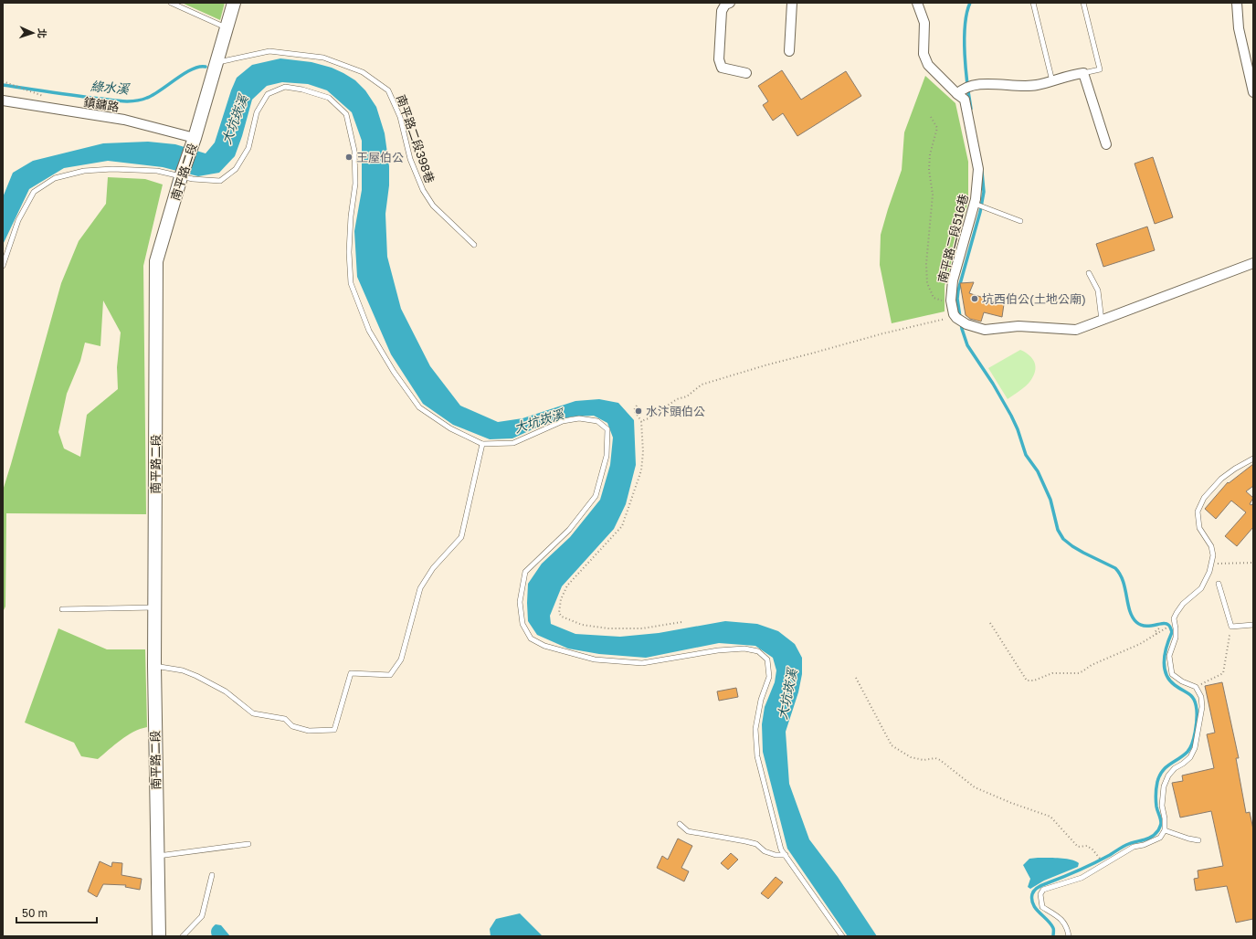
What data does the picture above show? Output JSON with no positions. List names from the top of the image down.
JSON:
{
  "streets": {
    "street": ["鎮鏞路", "南平路二段", "南平路二段516巷"],
    "lane": ["南平路二段398巷"]
  },
  "crossings": [
    ["鎮鏞路", "南平路二段"],
    ["南平路二段398巷", "南平路二段"]
  ],
  "water": ["綠水溪", "大坑崁溪"],
  "places": ["王屋伯公", "坑西伯公(土地公廟)", "水汴頭伯公"],
  "scale_bar": "50 m",
  "north": "right"
}
